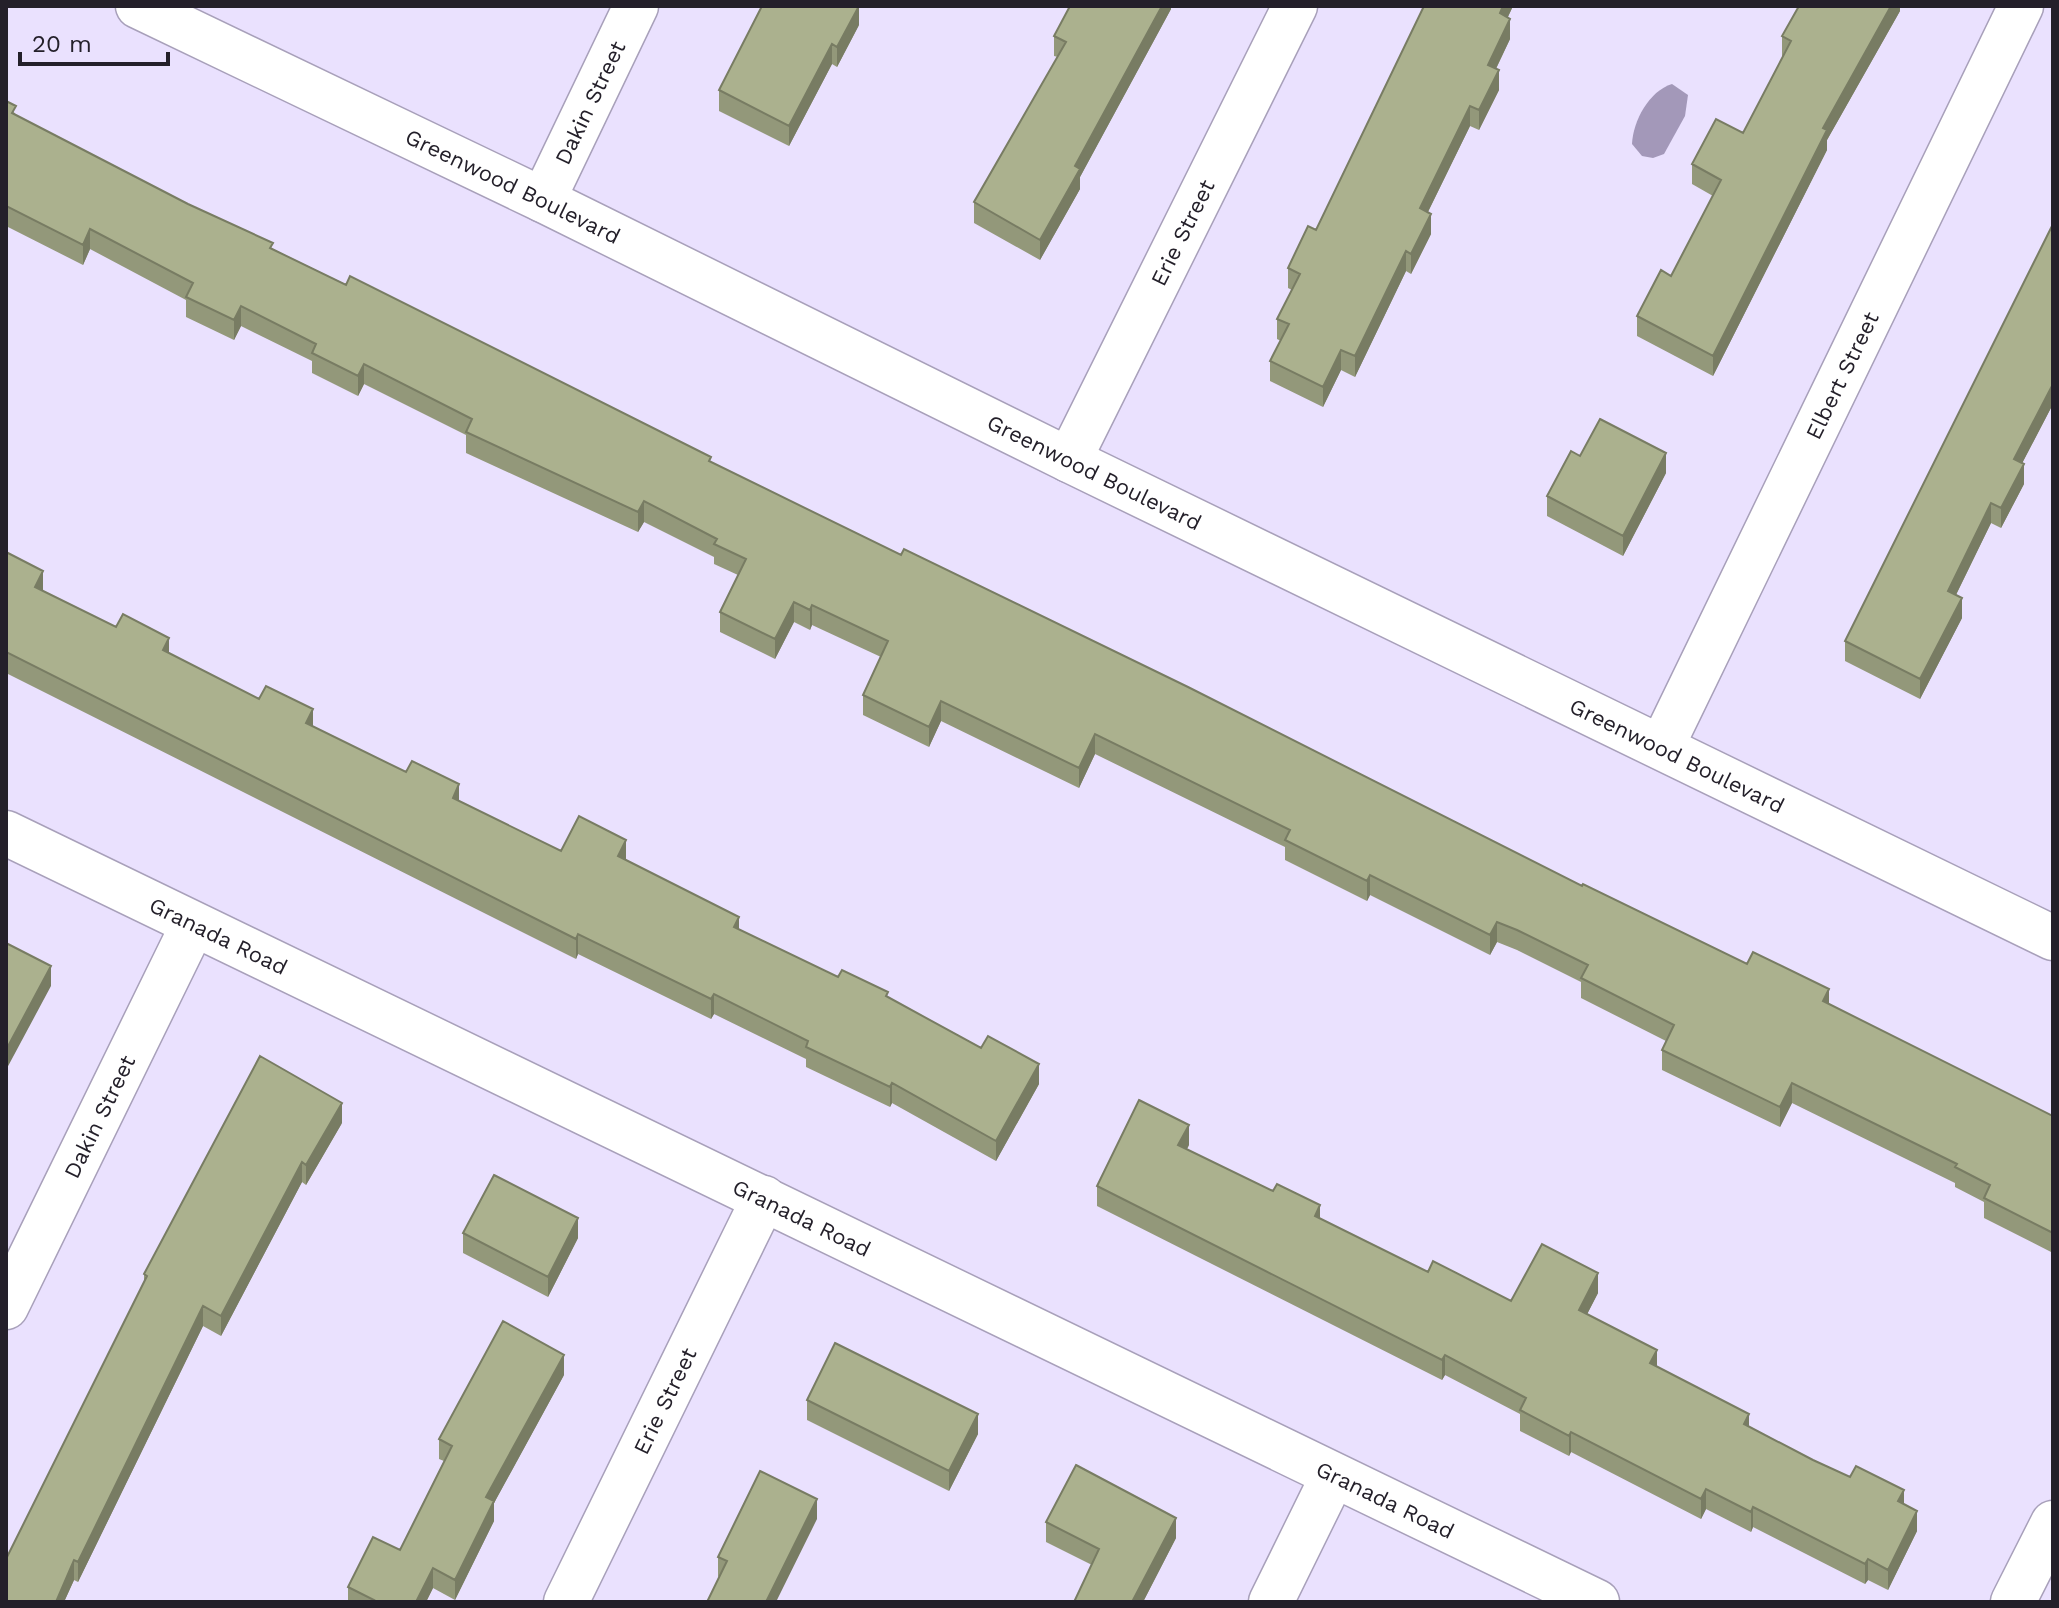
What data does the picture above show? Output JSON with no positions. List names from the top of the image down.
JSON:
{
  "streets": {
    "street": [
      "Dakin Street",
      "Greenwood Boulevard",
      "Erie Street",
      "Elbert Street",
      "Granada Road"
    ]
  },
  "crossings": [
    ["Dakin Street", "Greenwood Boulevard"],
    ["Dakin Street", "Granada Road"],
    ["Greenwood Boulevard", "Erie Street"],
    ["Greenwood Boulevard", "Elbert Street"],
    ["Erie Street", "Granada Road"]
  ],
  "scale_bar": "20 m"
}
